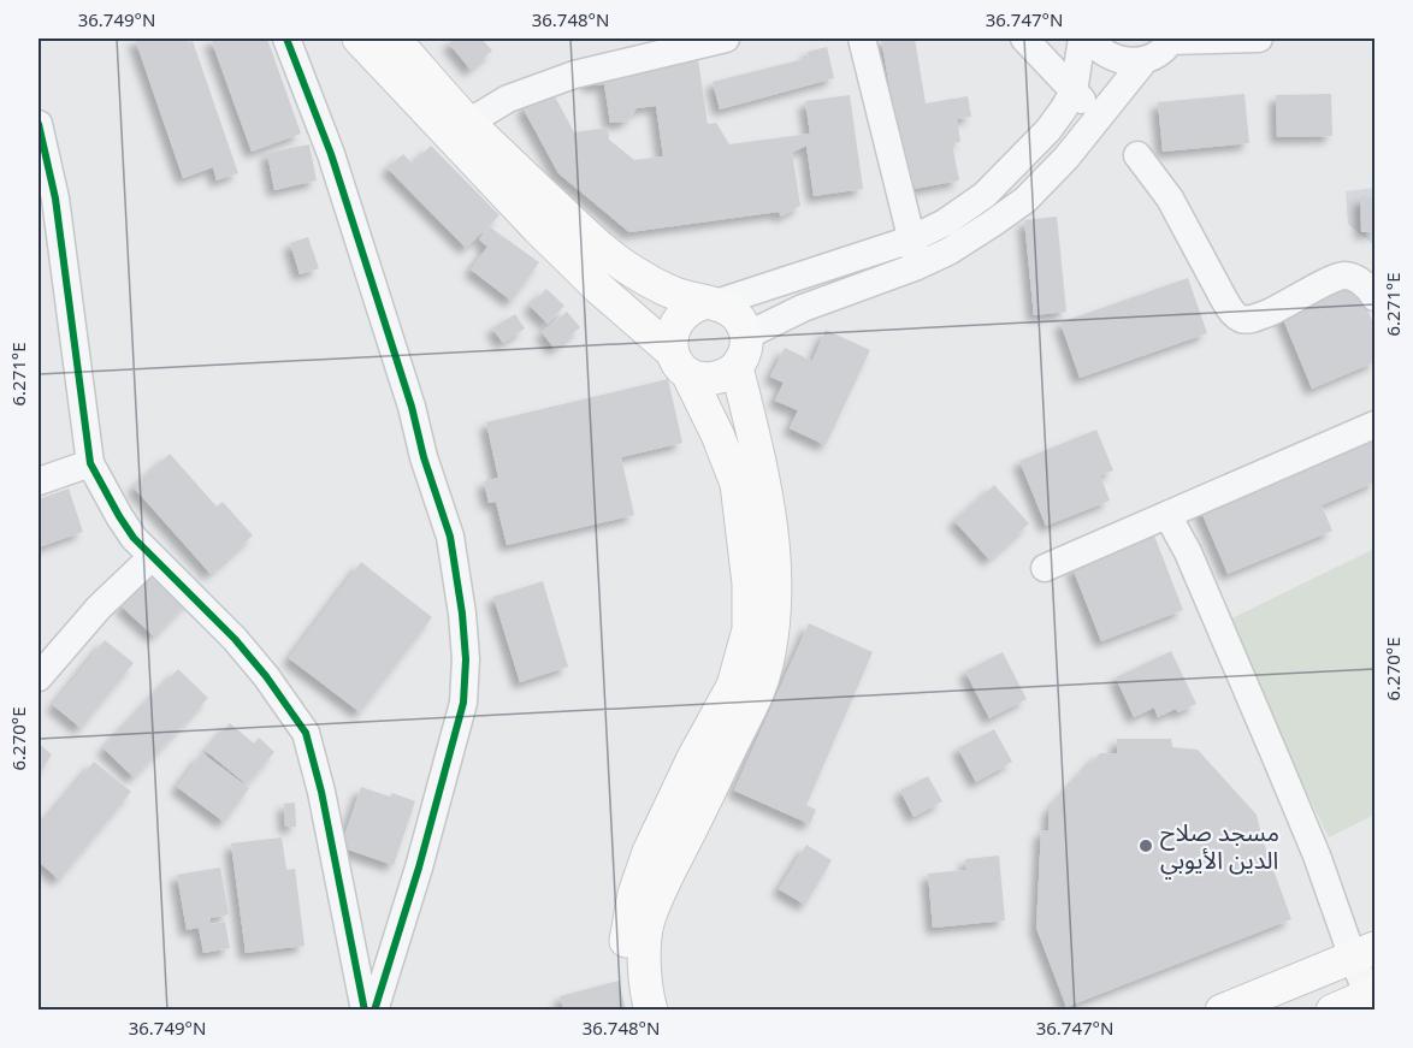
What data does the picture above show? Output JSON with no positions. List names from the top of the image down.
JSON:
{
  "places": ["مسجد صلاح الدين الأيوبي"],
  "coordinates": [
    "36.749°N",
    "36.748°N",
    "36.747°N",
    "6.271°E",
    "6.270°E"
  ]
}
